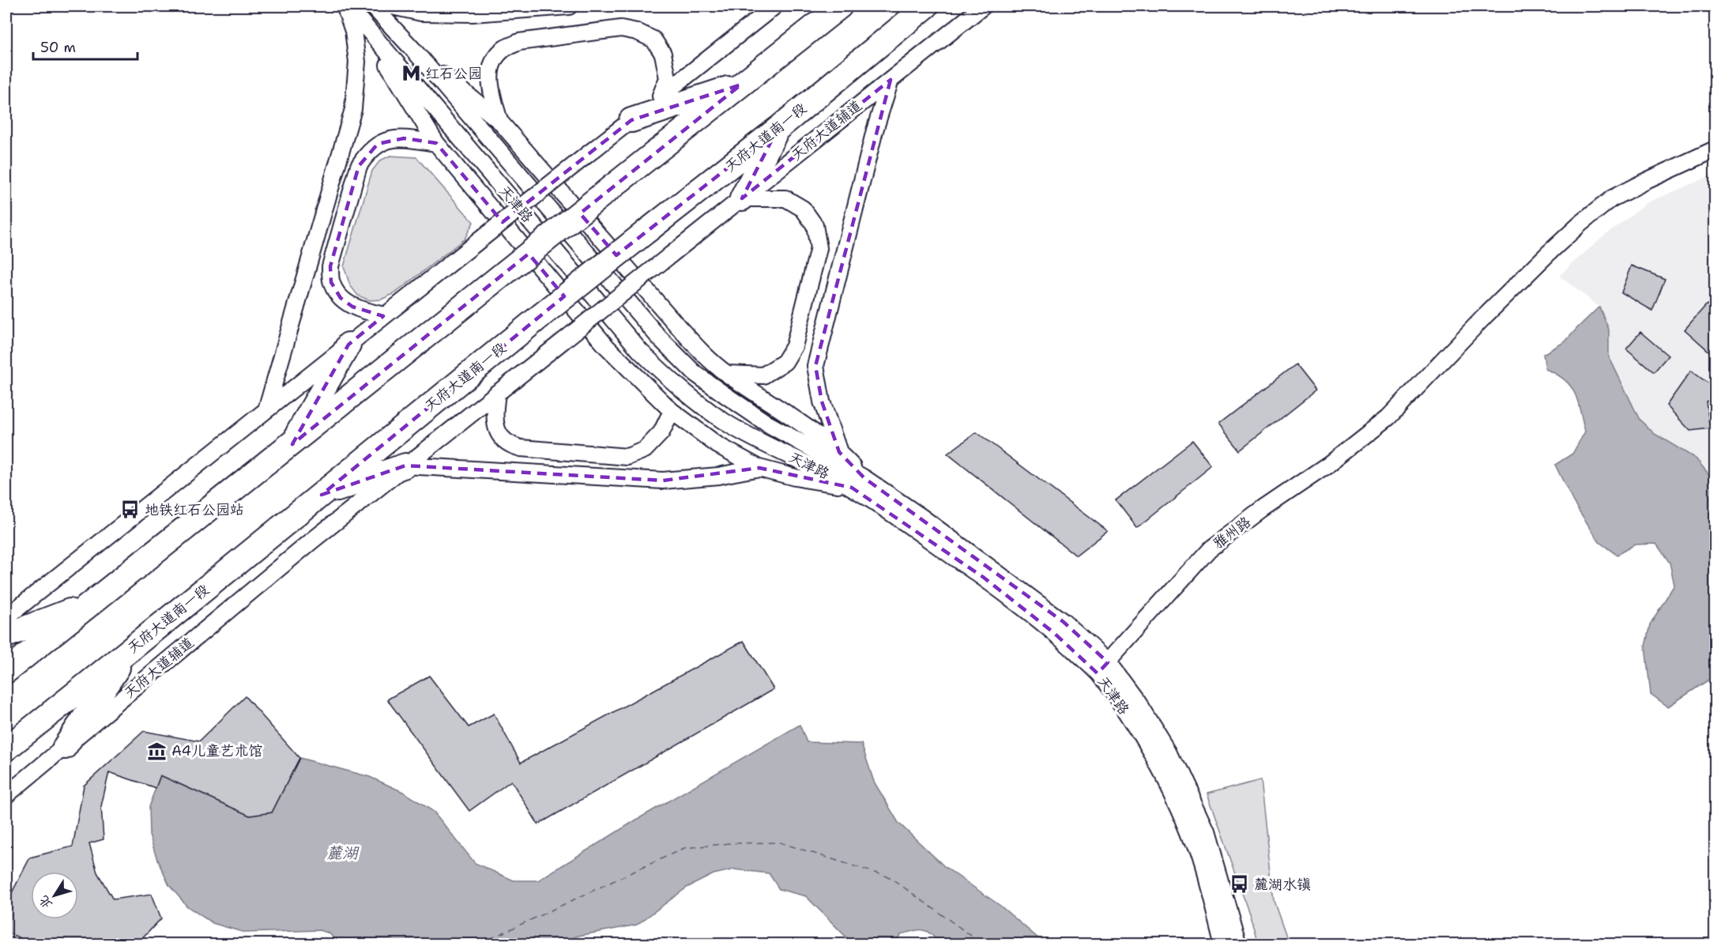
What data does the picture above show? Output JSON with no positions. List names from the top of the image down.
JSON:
{
  "streets": {
    "highway": ["天府大道南一段"],
    "street": ["天府大道辅道", "天津路", "雅州路"]
  },
  "crossings": [
    ["天津路", "雅州路"]
  ],
  "water": ["麓湖"],
  "places": {
    "metro station": ["红石公园"],
    "bus stop": ["地铁红石公园站", "麓湖水镇"],
    "museum": ["A4儿童艺术馆"]
  },
  "scale_bar": "50 m",
  "north": "bottom left"
}
